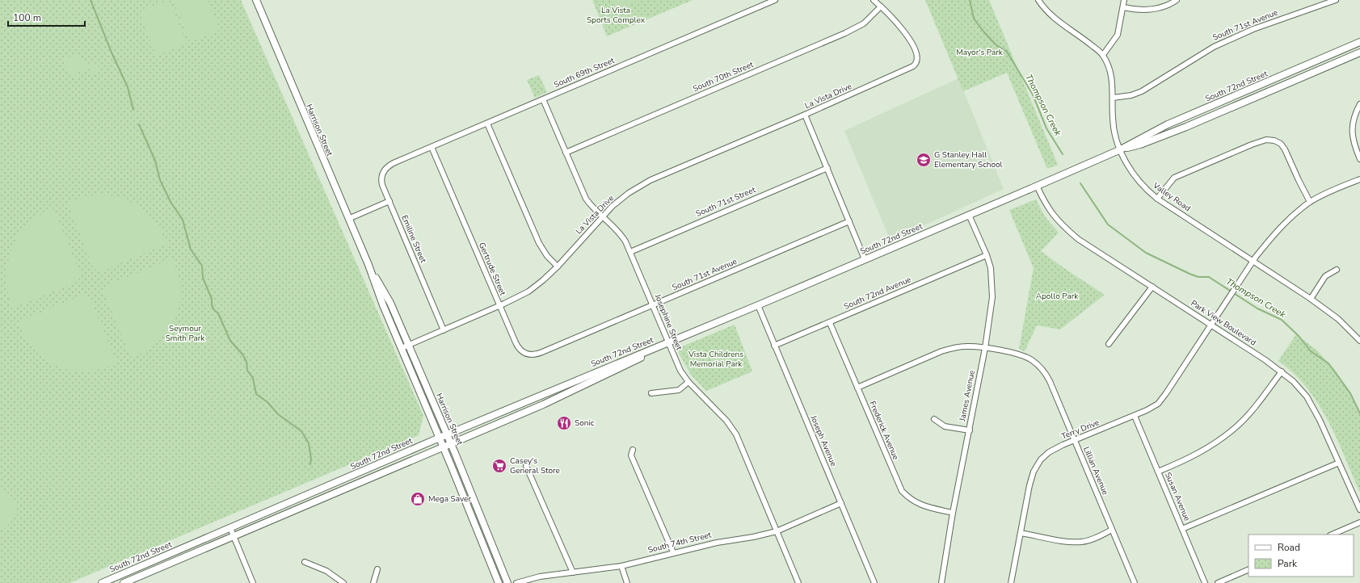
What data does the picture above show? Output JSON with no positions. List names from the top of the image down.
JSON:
{
  "streets": {
    "main road": ["South 72nd Street", "Harrison Street"],
    "street": [
      "South 71st Avenue",
      "South 69th Street",
      "South 70th Street",
      "La Vista Drive",
      "Valley Road",
      "South 71st Street",
      "Emiline Street",
      "Gertrude Street",
      "South 72nd Avenue",
      "Josephine Street",
      "Park View Boulevard",
      "James Avenue",
      "Terry Drive",
      "Frederick Avenue",
      "Joseph Avenue",
      "Lillian Avenue",
      "Susan Avenue",
      "South 74th Street"
    ]
  },
  "crossings": [
    ["South 71st Avenue", "Valley Road"],
    ["South 71st Avenue", "Gertrude Street"],
    ["South 71st Avenue", "Josephine Street"],
    ["South 69th Street", "Emiline Street"],
    ["South 69th Street", "Gertrude Street"],
    ["South 69th Street", "Josephine Street"],
    ["South 70th Street", "La Vista Drive"],
    ["South 70th Street", "Josephine Street"],
    ["South 72nd Street", "Harrison Street"],
    ["South 72nd Street", "Valley Road"],
    ["South 72nd Street", "Josephine Street"],
    ["South 72nd Street", "Park View Boulevard"],
    ["South 72nd Street", "James Avenue"],
    ["South 72nd Street", "Joseph Avenue"],
    ["La Vista Drive", "Harrison Street"],
    ["La Vista Drive", "Emiline Street"],
    ["La Vista Drive", "Gertrude Street"],
    ["La Vista Drive", "Josephine Street"],
    ["Valley Road", "Terry Drive"],
    ["South 71st Street", "Josephine Street"],
    ["South 72nd Avenue", "James Avenue"],
    ["South 72nd Avenue", "Frederick Avenue"],
    ["South 72nd Avenue", "Joseph Avenue"],
    ["Josephine Street", "South 74th Street"],
    ["Park View Boulevard", "Terry Drive"],
    ["James Avenue", "Frederick Avenue"],
    ["James Avenue", "Lillian Avenue"],
    ["Terry Drive", "Lillian Avenue"],
    ["Terry Drive", "Susan Avenue"],
    ["Frederick Avenue", "Lillian Avenue"],
    ["Joseph Avenue", "South 74th Street"]
  ],
  "water": ["Thompson Creek"],
  "parks": [
    "La Vista Sports Complex",
    "Mayor's Park",
    "Apollo Park",
    "Seymour Smith Park",
    "Vista Childrens Memorial Park"
  ],
  "places": {
    "school or university": ["G Stanley Hall Elementary School"],
    "restaurant": ["Sonic"],
    "supermarket": ["Casey's General Store"],
    "shop": ["Mega Saver"]
  },
  "legend": ["Road", "Park"],
  "scale_bar": "100 m"
}
